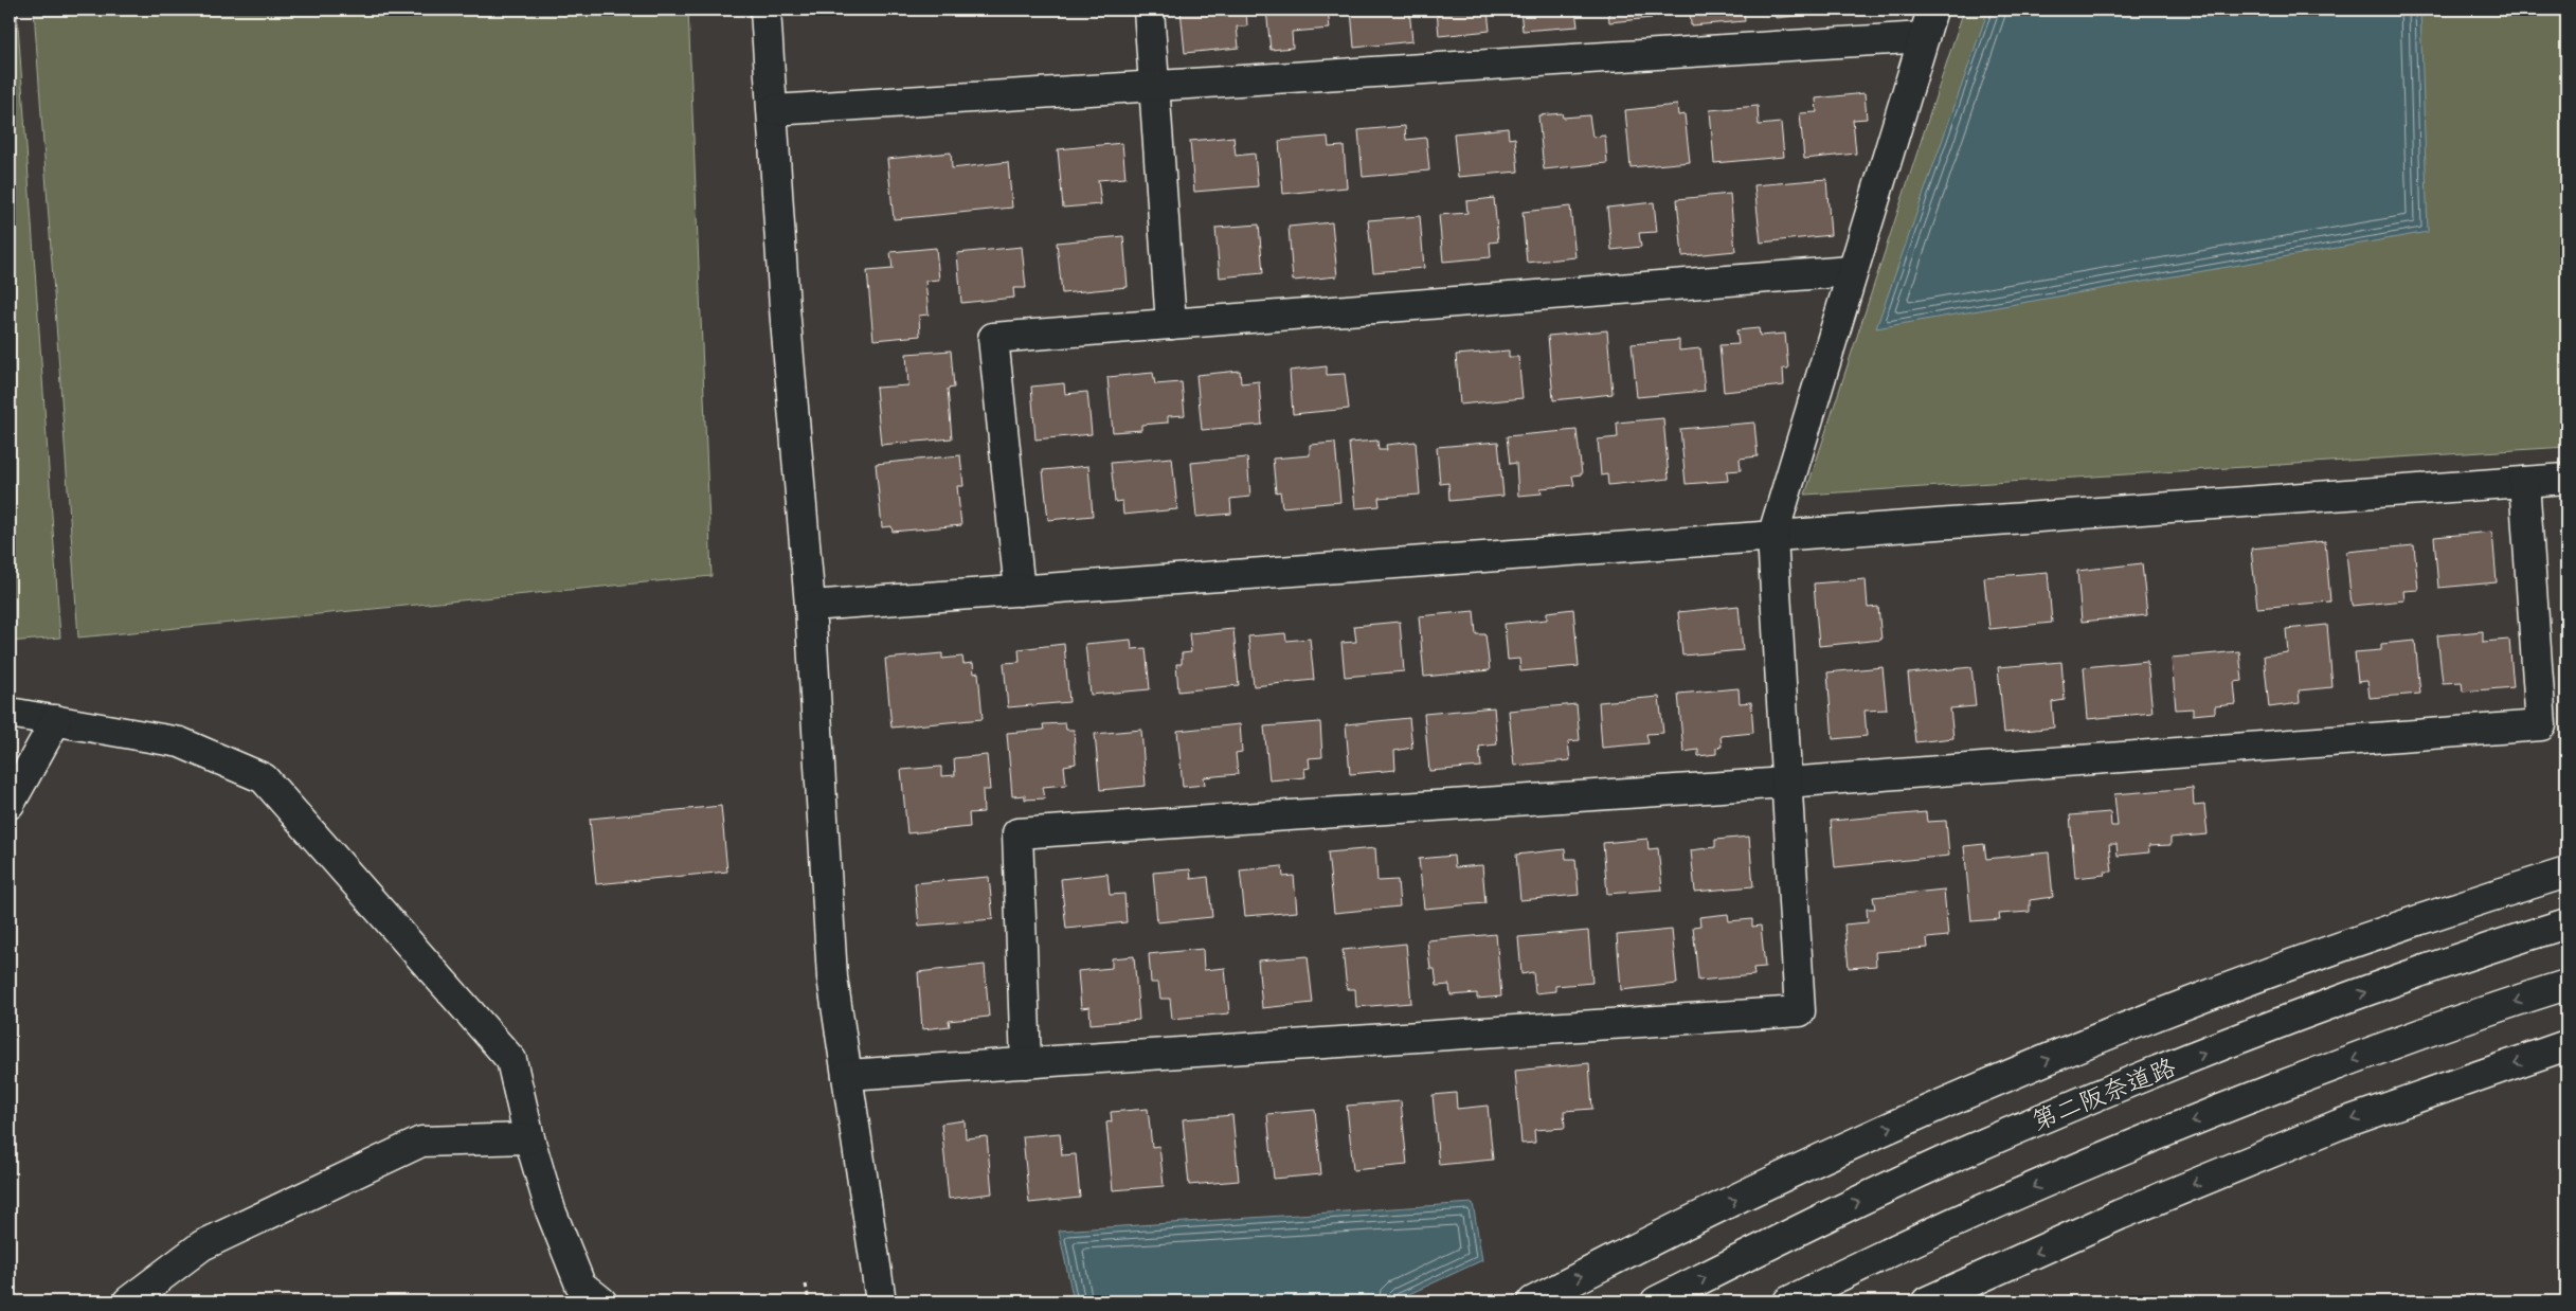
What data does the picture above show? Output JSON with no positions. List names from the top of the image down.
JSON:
{
  "streets": {
    "main road": ["第二阪奈道路"]
  }
}
